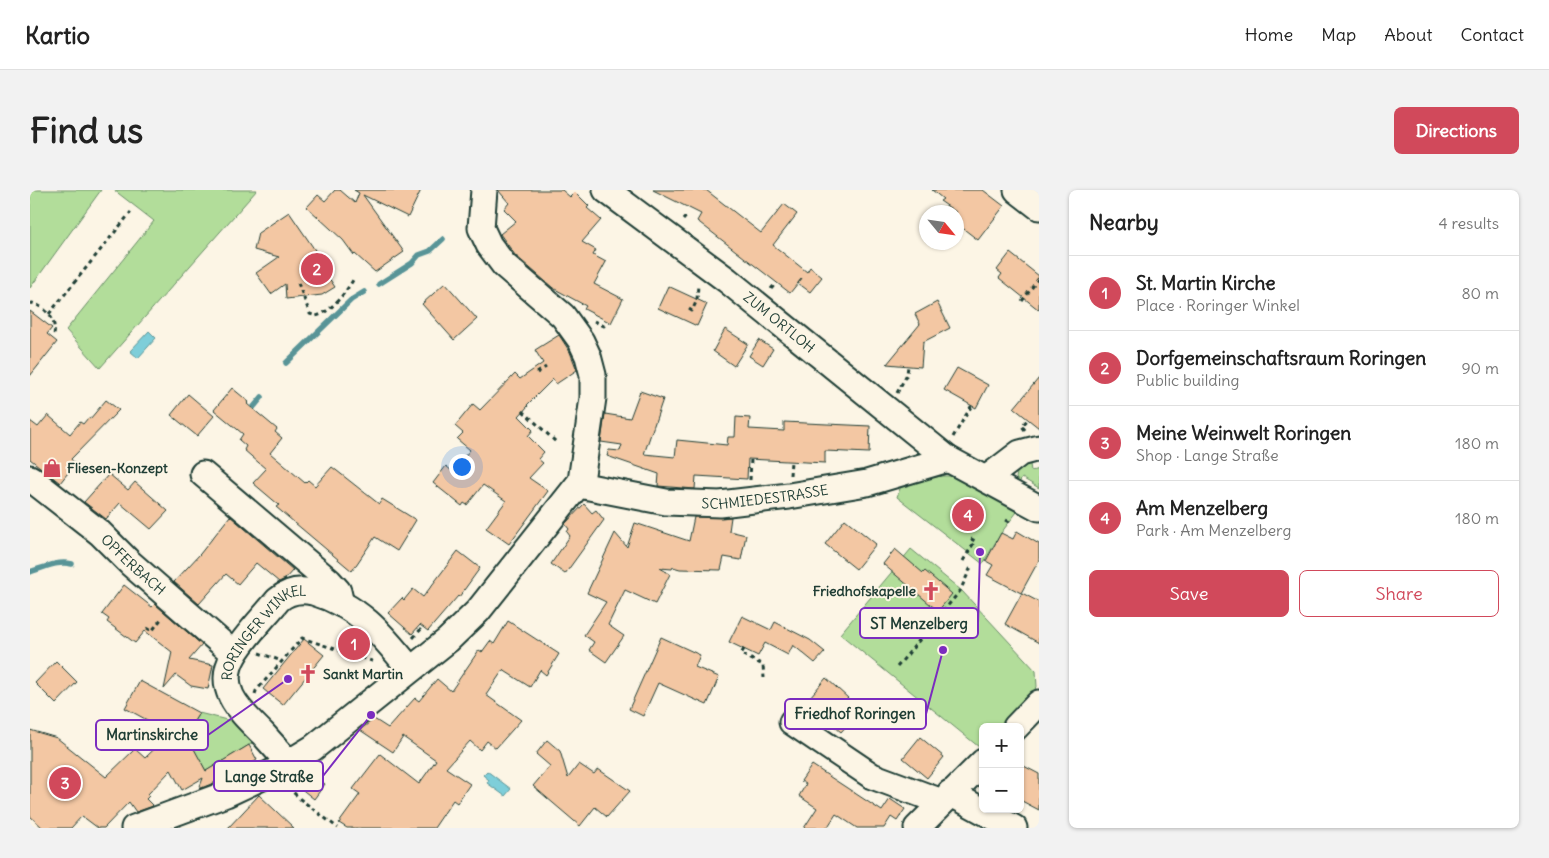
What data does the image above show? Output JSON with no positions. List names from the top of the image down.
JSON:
{
  "streets": {
    "street": [
      "ZUM ORTLOH",
      "SCHMIEDESTRASSE",
      "OPFERBACH",
      "RORINGER WINKEL"
    ]
  },
  "crossings": [
    ["ZUM ORTLOH", "SCHMIEDESTRASSE"],
    ["OPFERBACH", "RORINGER WINKEL"]
  ],
  "places": {
    "shop": ["Fliesen-Konzept"],
    "other": [
      "ST Menzelberg",
      "Friedhof Roringen",
      "Martinskirche",
      "Lange Straße"
    ],
    "church": ["Friedhofskapelle", "Sankt Martin"]
  },
  "north": "bottom right",
  "page": {
    "header": "Kartio",
    "nav": [
      "Home",
      "Map",
      "About",
      "Contact"
    ],
    "buttons": [
      "Directions",
      ["Save", "Share"]
    ],
    "title": "Find us",
    "heading": ["Nearby", "4 results"],
    "pins": [
      "2",
      "4",
      "1",
      "3"
    ],
    "list": [
      {
        "mark": "1",
        "name": "St. Martin Kirche",
        "note": "Place · Roringer Winkel",
        "value": "80 m"
      },
      {
        "mark": "2",
        "name": "Dorfgemeinschaftsraum Roringen",
        "note": "Public building",
        "value": "90 m"
      },
      {
        "mark": "3",
        "name": "Meine Weinwelt Roringen",
        "note": "Shop · Lange Straße",
        "value": "180 m"
      },
      {
        "mark": "4",
        "name": "Am Menzelberg",
        "note": "Park · Am Menzelberg",
        "value": "180 m"
      }
    ],
    "map_buttons": ["+", "−"]
  }
}
